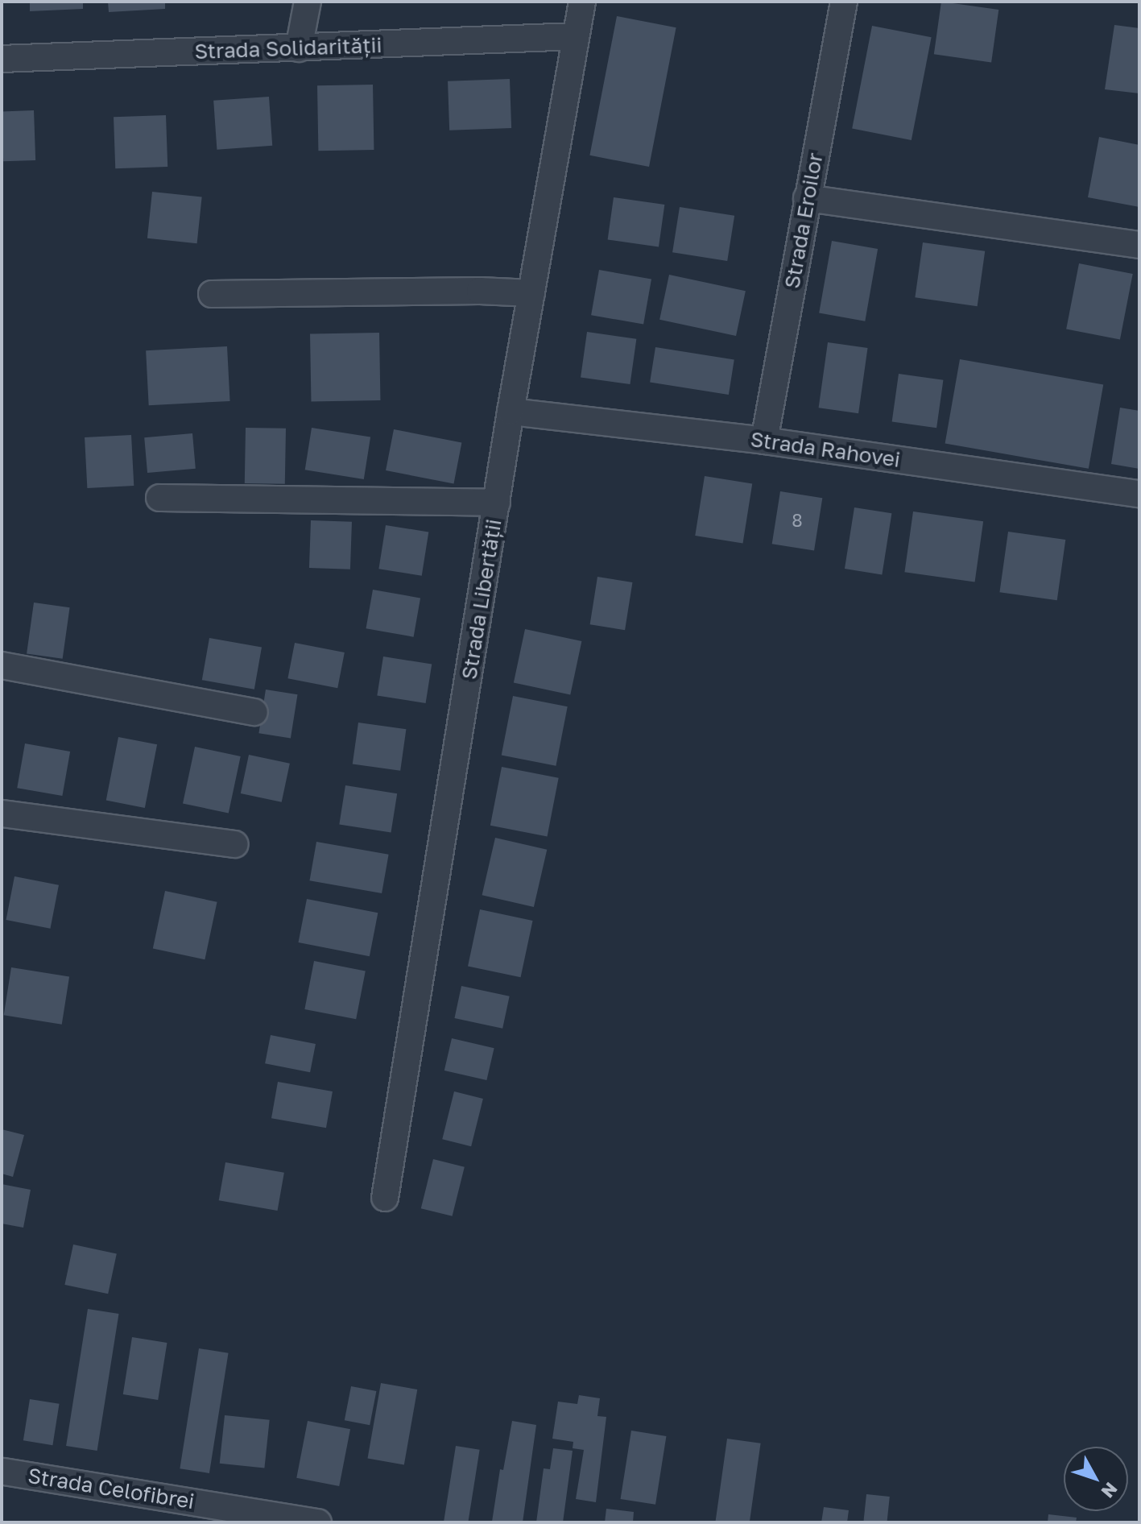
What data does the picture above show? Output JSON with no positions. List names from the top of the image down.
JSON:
{
  "streets": {
    "street": [
      "Strada Solidarității",
      "Strada Eroilor",
      "Strada Rahovei",
      "Strada Libertății",
      "Strada Celofibrei"
    ]
  },
  "crossings": [
    ["Strada Solidarității", "Strada Libertății"],
    ["Strada Eroilor", "Strada Rahovei"],
    ["Strada Rahovei", "Strada Libertății"]
  ],
  "house_numbers": ["8"],
  "north": "bottom right"
}
